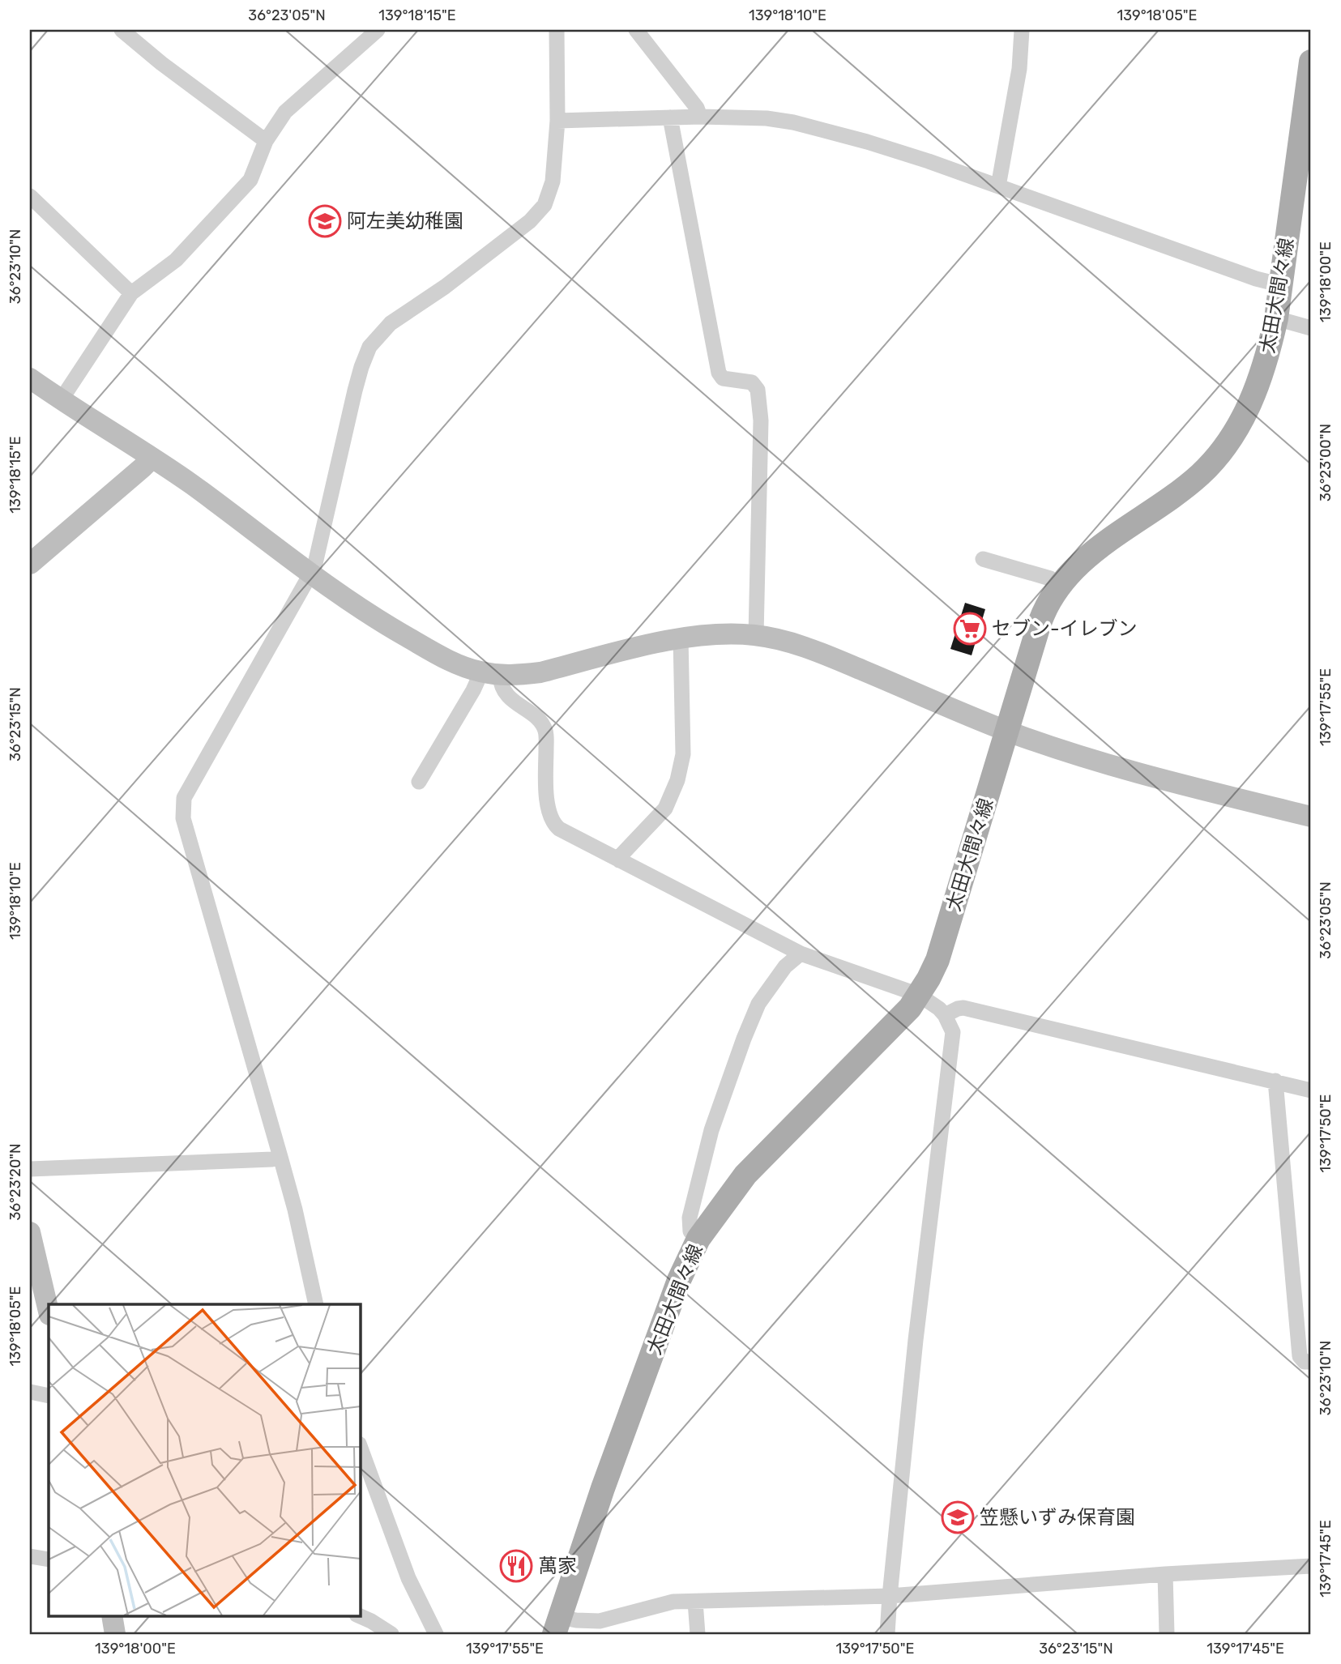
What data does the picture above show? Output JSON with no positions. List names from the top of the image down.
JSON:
{
  "streets": {
    "main road": ["太田大間々線"]
  },
  "places": {
    "school or university": ["阿左美幼稚園", "笠懸いずみ保育園"],
    "supermarket": ["セブン-イレブン"],
    "restaurant": ["萬家"]
  },
  "coordinates": [
    "36°23'05\"N",
    "139°18'15\"E",
    "139°18'10\"E",
    "139°18'05\"E",
    "36°23'10\"N",
    "139°18'00\"E",
    "36°23'00\"N",
    "139°17'55\"E",
    "36°23'15\"N",
    "139°17'50\"E",
    "36°23'20\"N",
    "139°17'45\"E"
  ]
}
